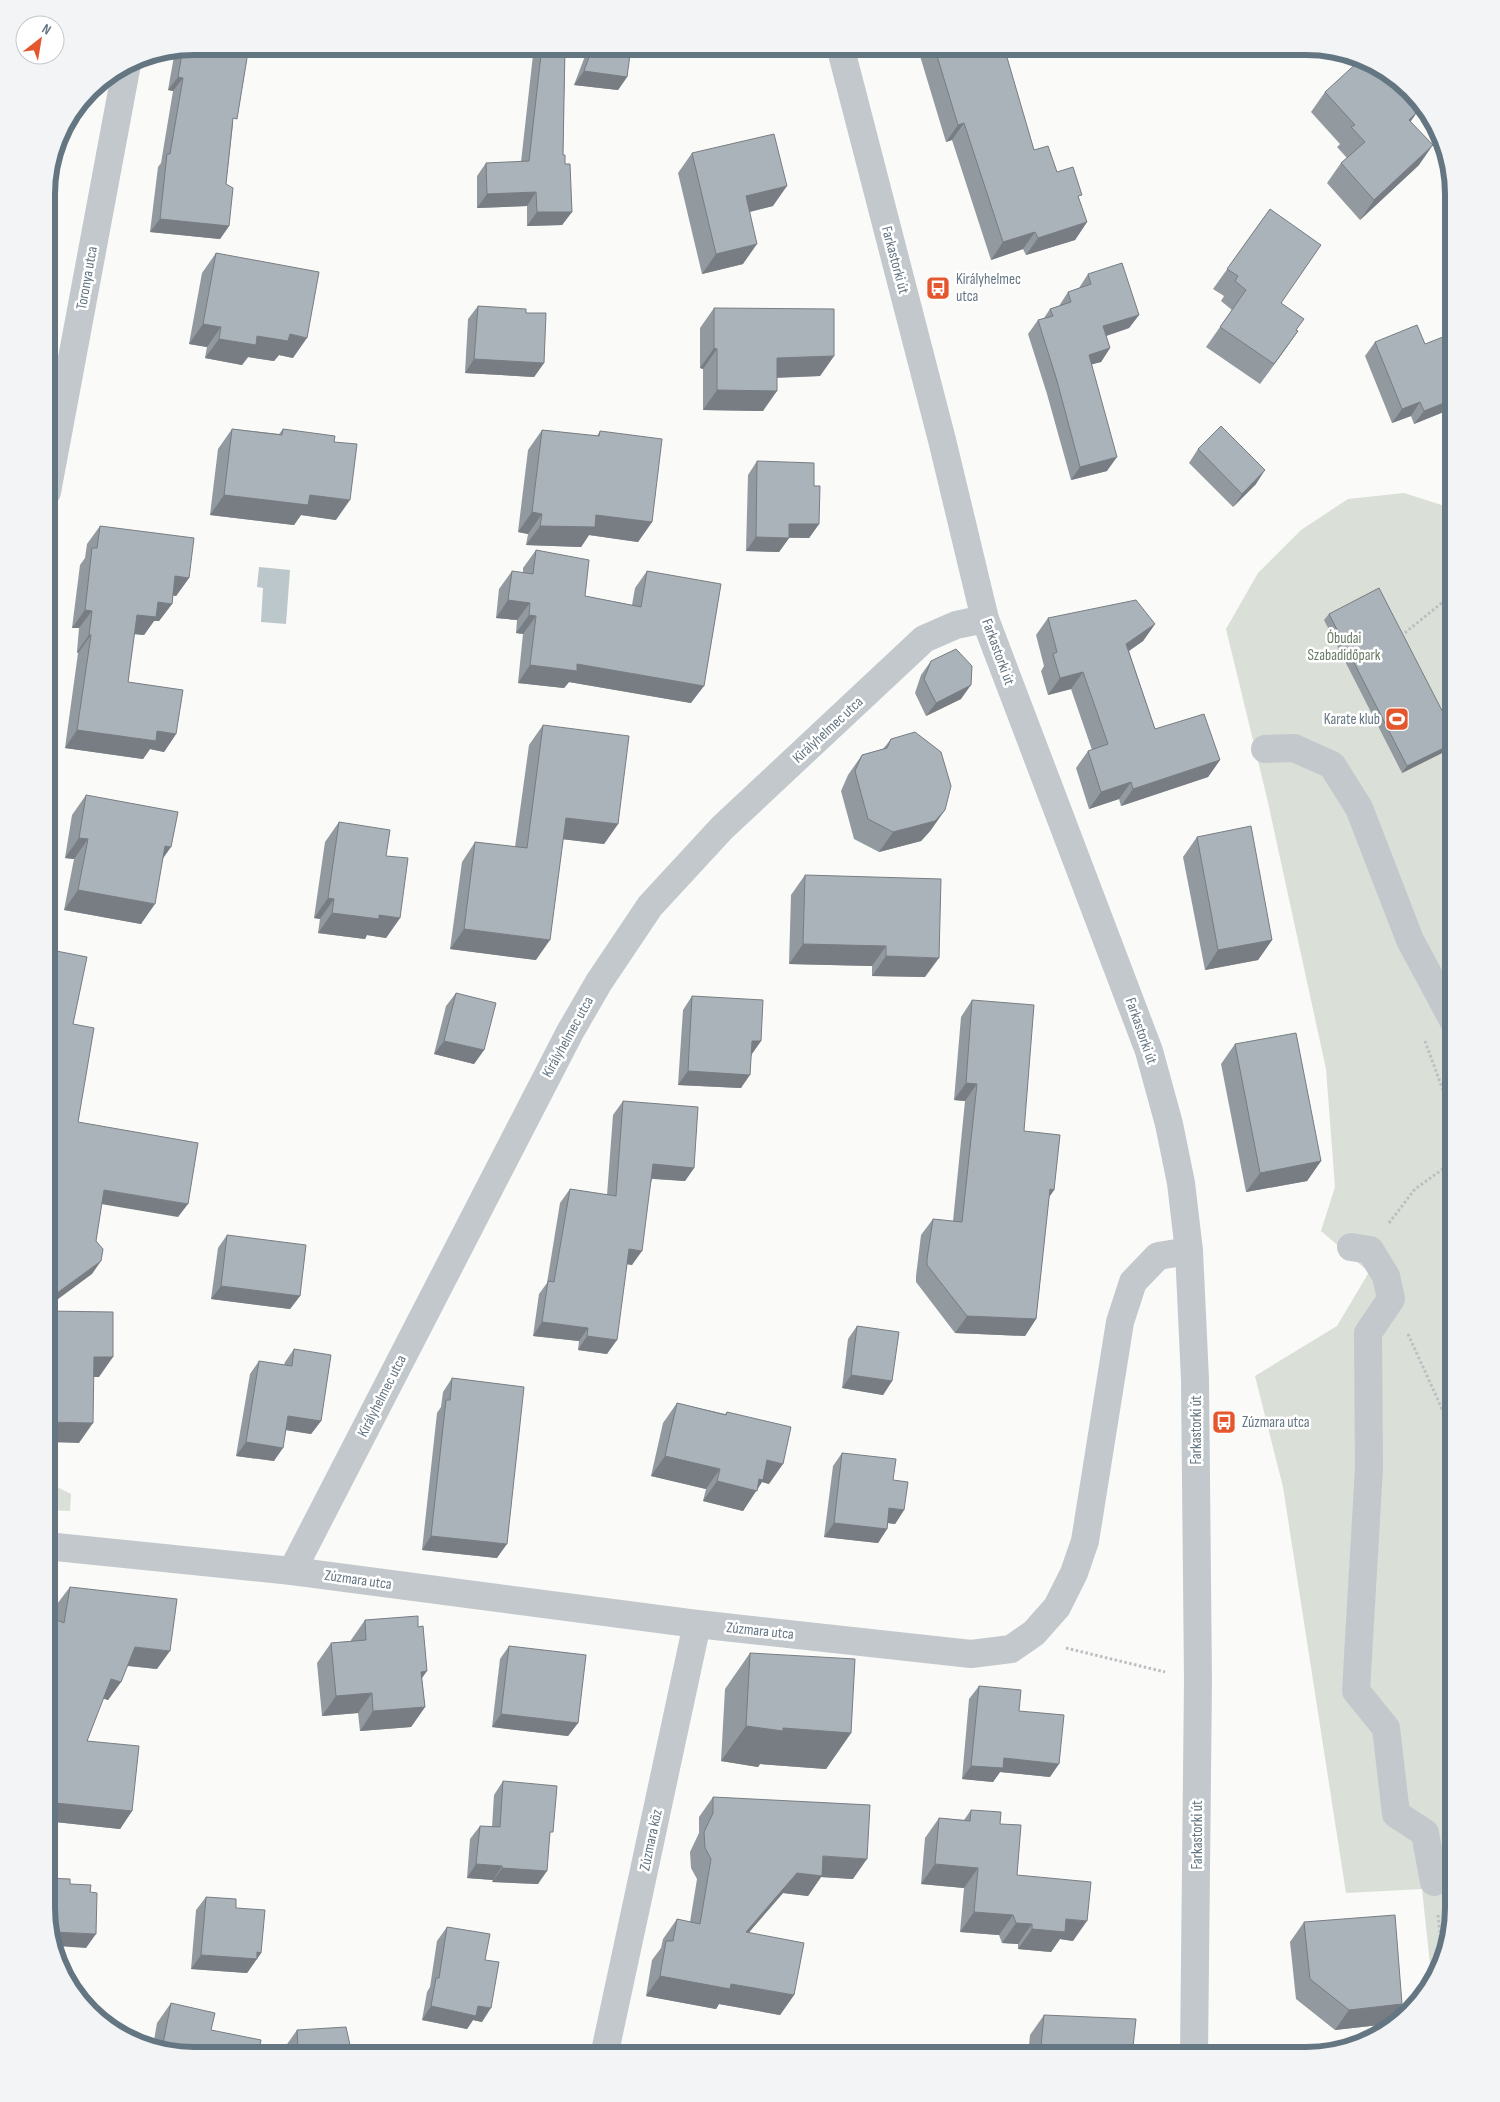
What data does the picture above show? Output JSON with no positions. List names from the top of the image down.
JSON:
{
  "streets": {
    "street": [
      "Farkastorki út",
      "Toronya utca",
      "Királyhelmec utca",
      "Zúzmara utca",
      "Zúzmara köz"
    ]
  },
  "crossings": [
    ["Farkastorki út", "Királyhelmec utca"],
    ["Farkastorki út", "Zúzmara utca"],
    ["Királyhelmec utca", "Zúzmara utca"],
    ["Zúzmara utca", "Zúzmara köz"]
  ],
  "parks": ["Óbudai Szabadidőpark"],
  "places": {
    "bus stop": ["Királyhelmec utca", "Zúzmara utca"],
    "sports": ["Karate klub"]
  },
  "north": "top right"
}
